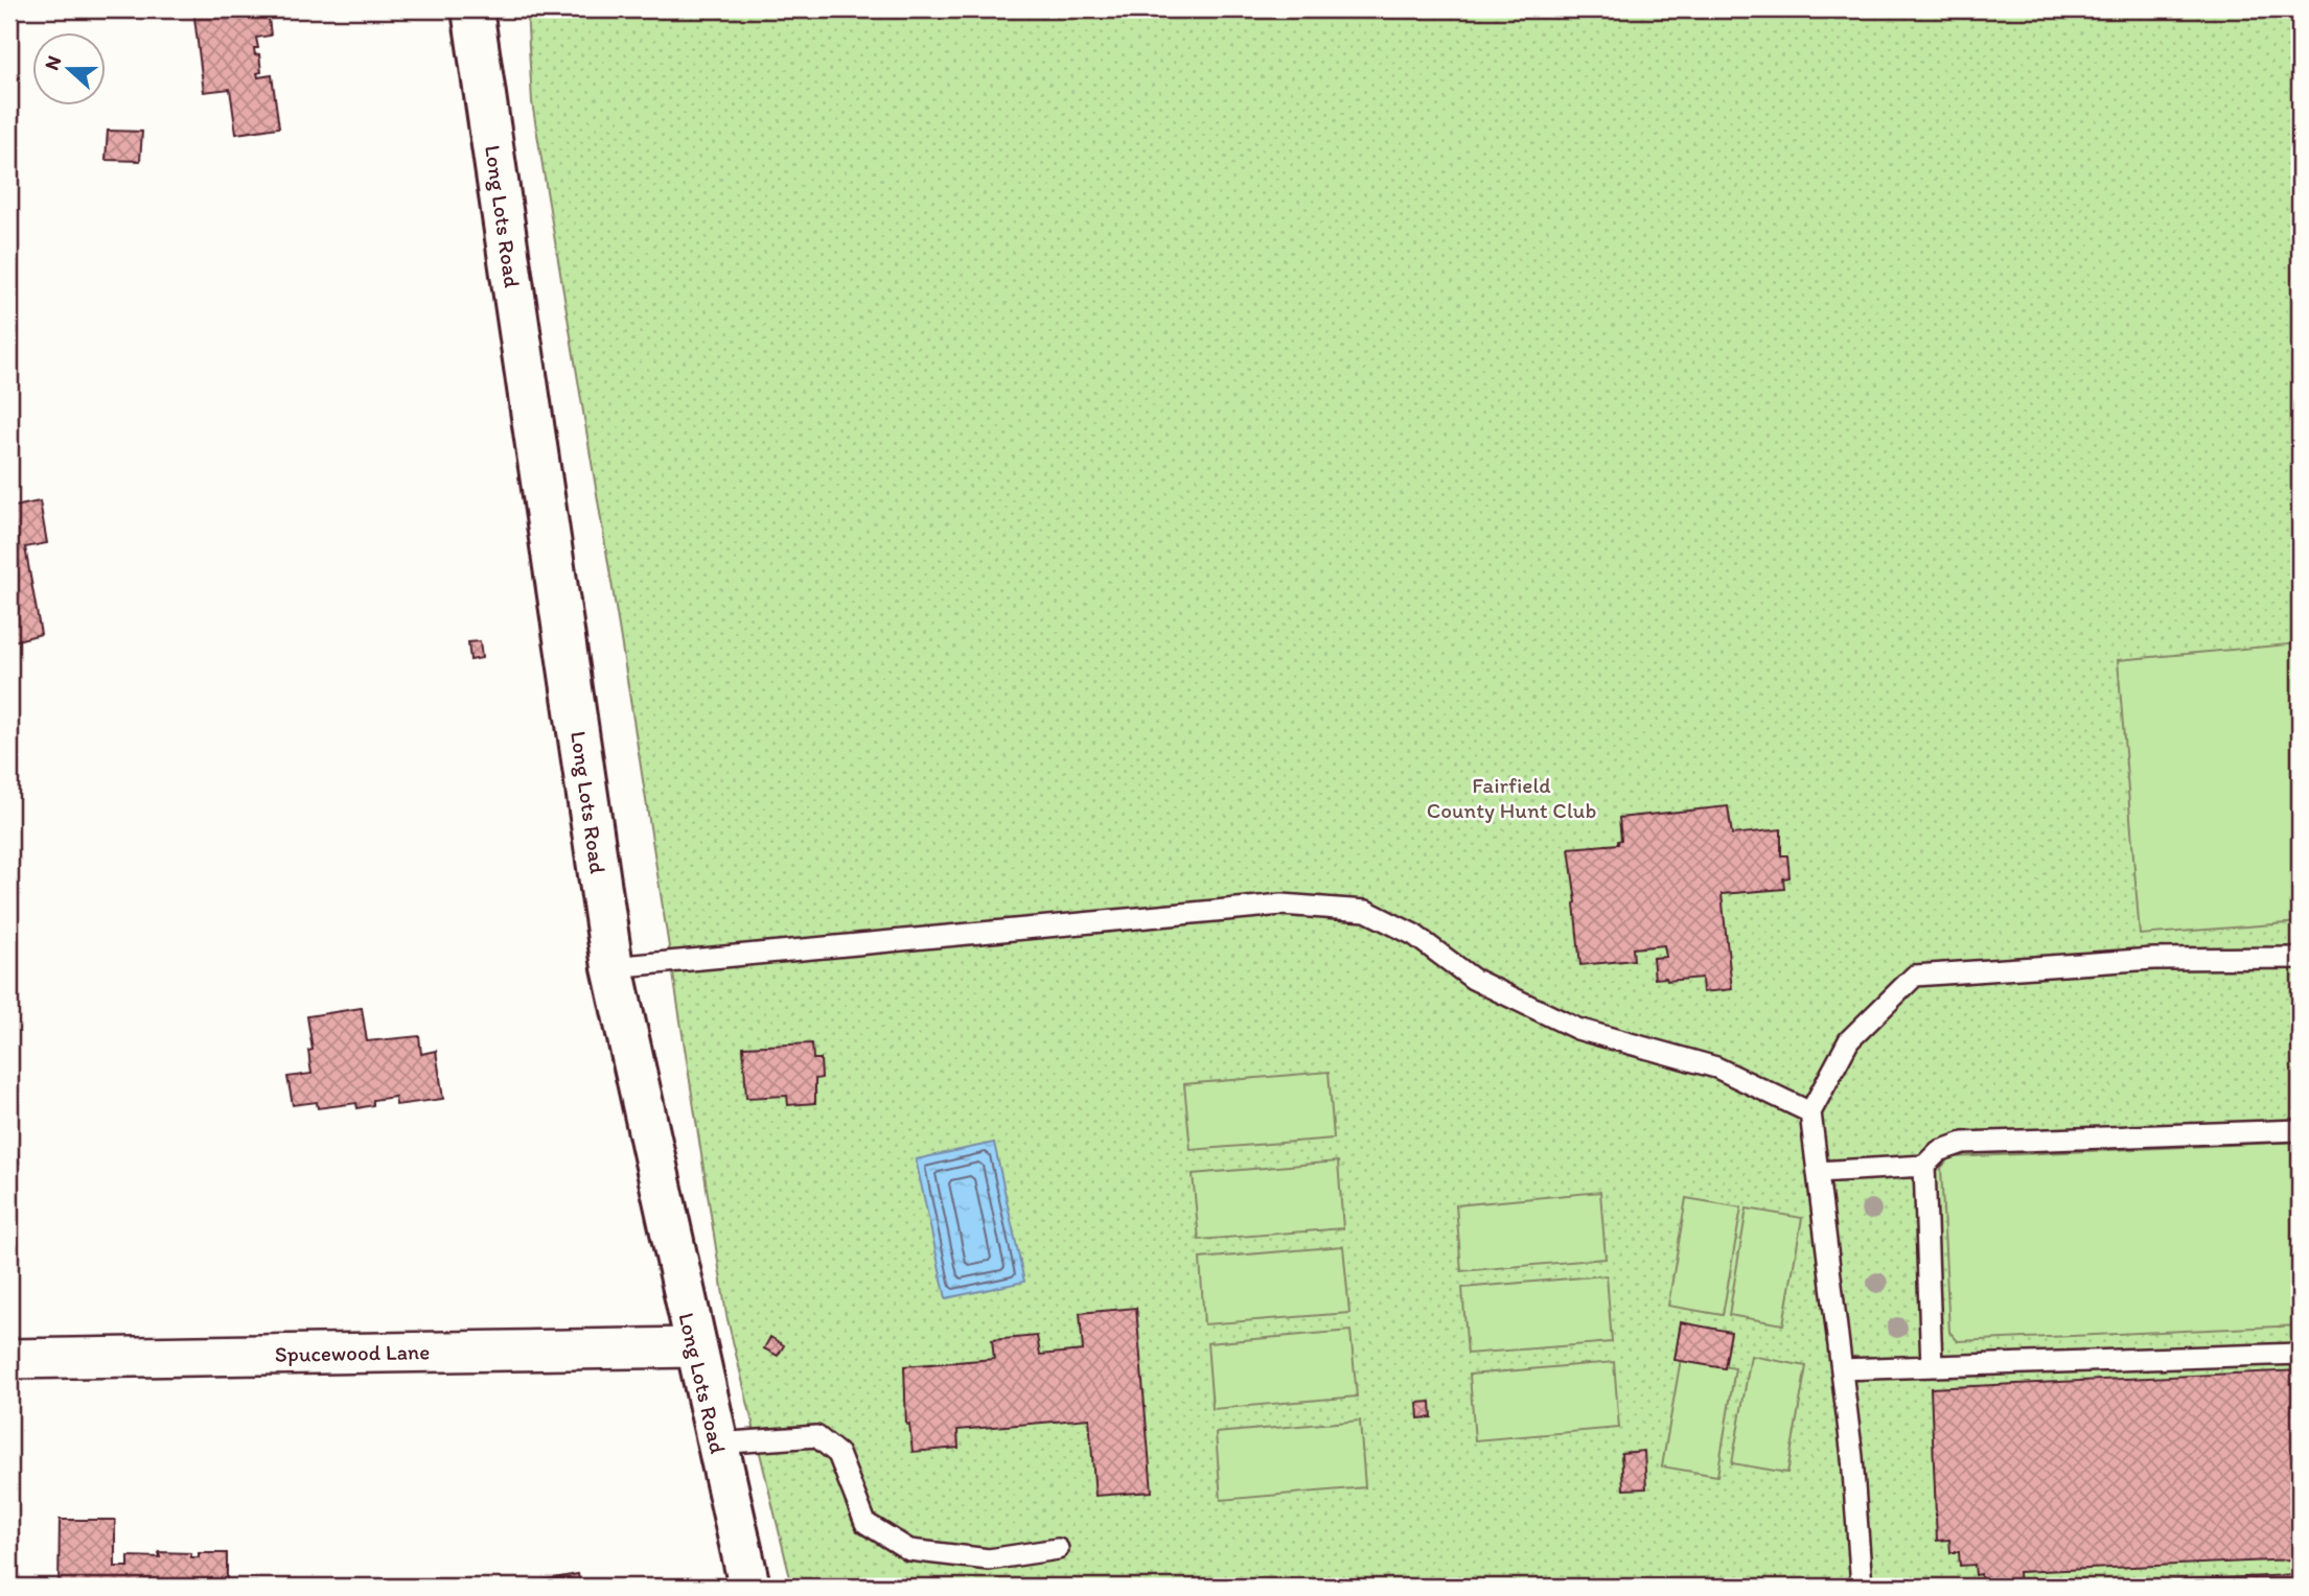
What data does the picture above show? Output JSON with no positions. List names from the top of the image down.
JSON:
{
  "streets": {
    "main road": ["Long Lots Road"],
    "street": ["Spucewood Lane"]
  },
  "crossings": [
    ["Long Lots Road", "Spucewood Lane"]
  ],
  "parks": ["Fairfield County Hunt Club"],
  "north": "left"
}
